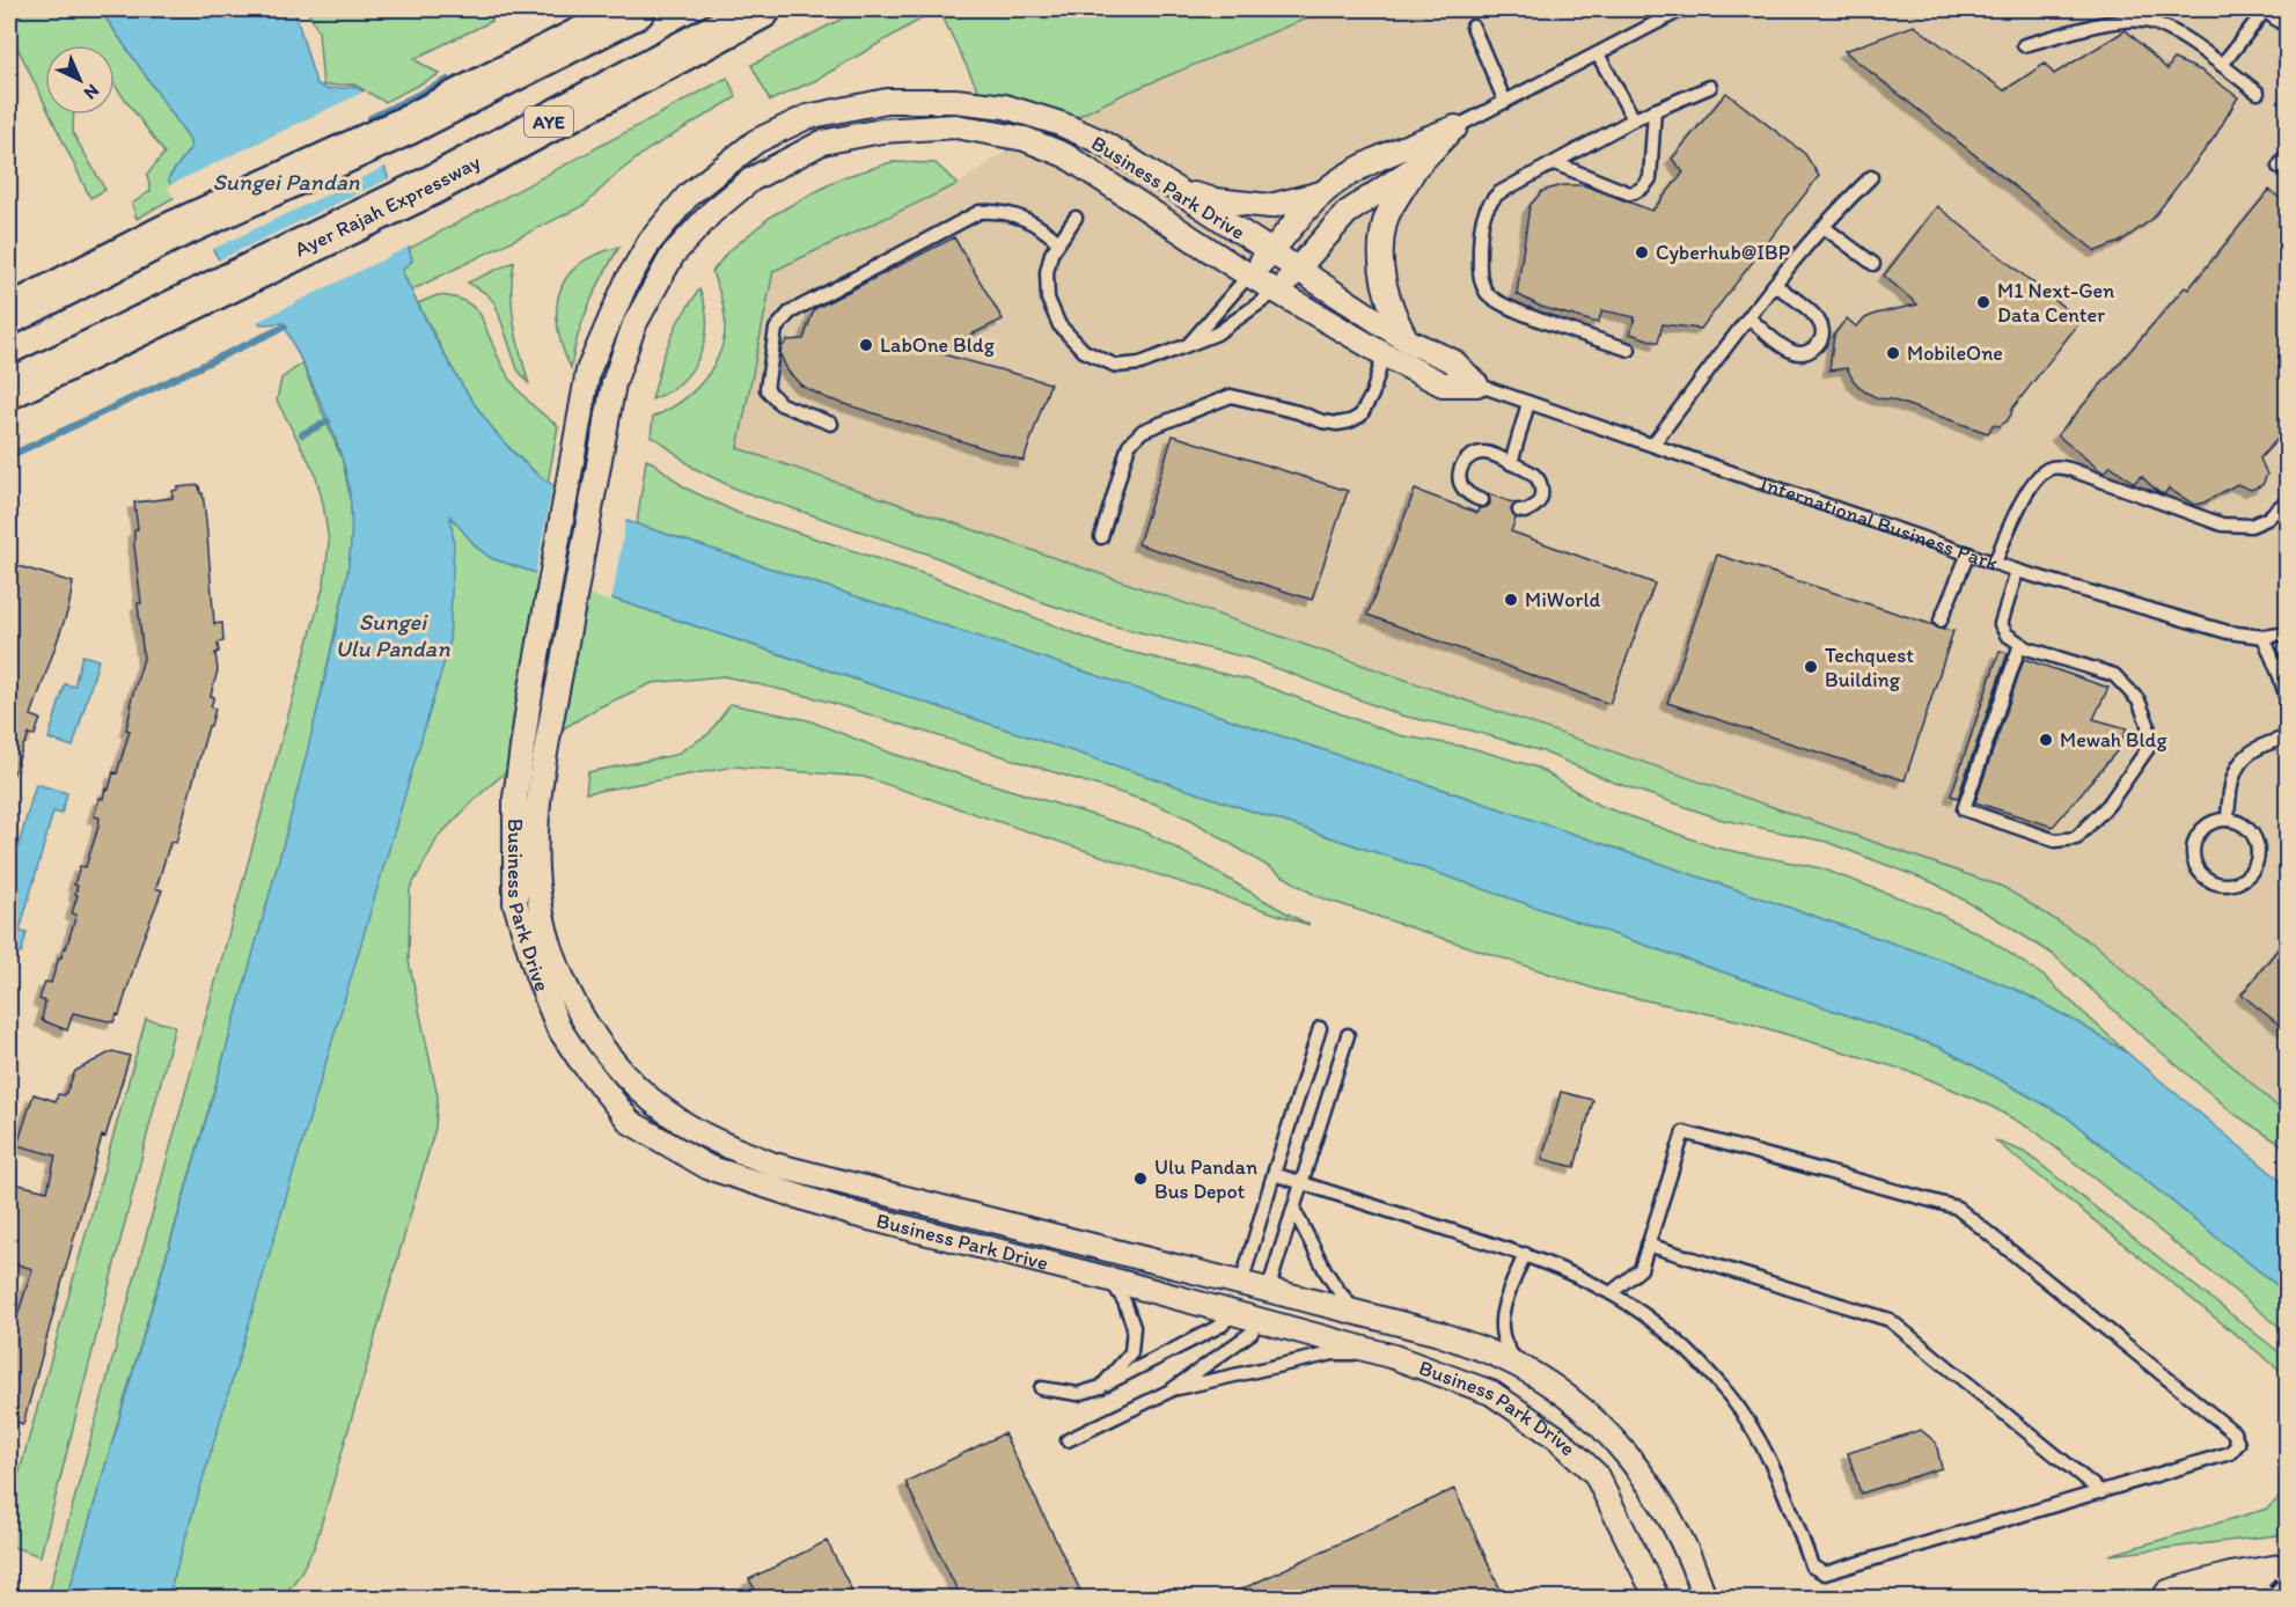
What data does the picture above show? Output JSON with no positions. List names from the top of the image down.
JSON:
{
  "streets": {
    "highway": ["AYE", "Ayer Rajah Expressway"],
    "street": ["Business Park Drive", "International Business Park"]
  },
  "crossings": [
    ["Business Park Drive", "International Business Park"]
  ],
  "water": ["Sungei Pandan", "Sungei Ulu Pandan"],
  "places": [
    "Cyberhub@IBP",
    "M1 Next-Gen Data Center",
    "LabOne Bldg",
    "MobileOne",
    "MiWorld",
    "Techquest Building",
    "Mewah Bldg",
    "Ulu Pandan Bus Depot"
  ],
  "north": "bottom right"
}
